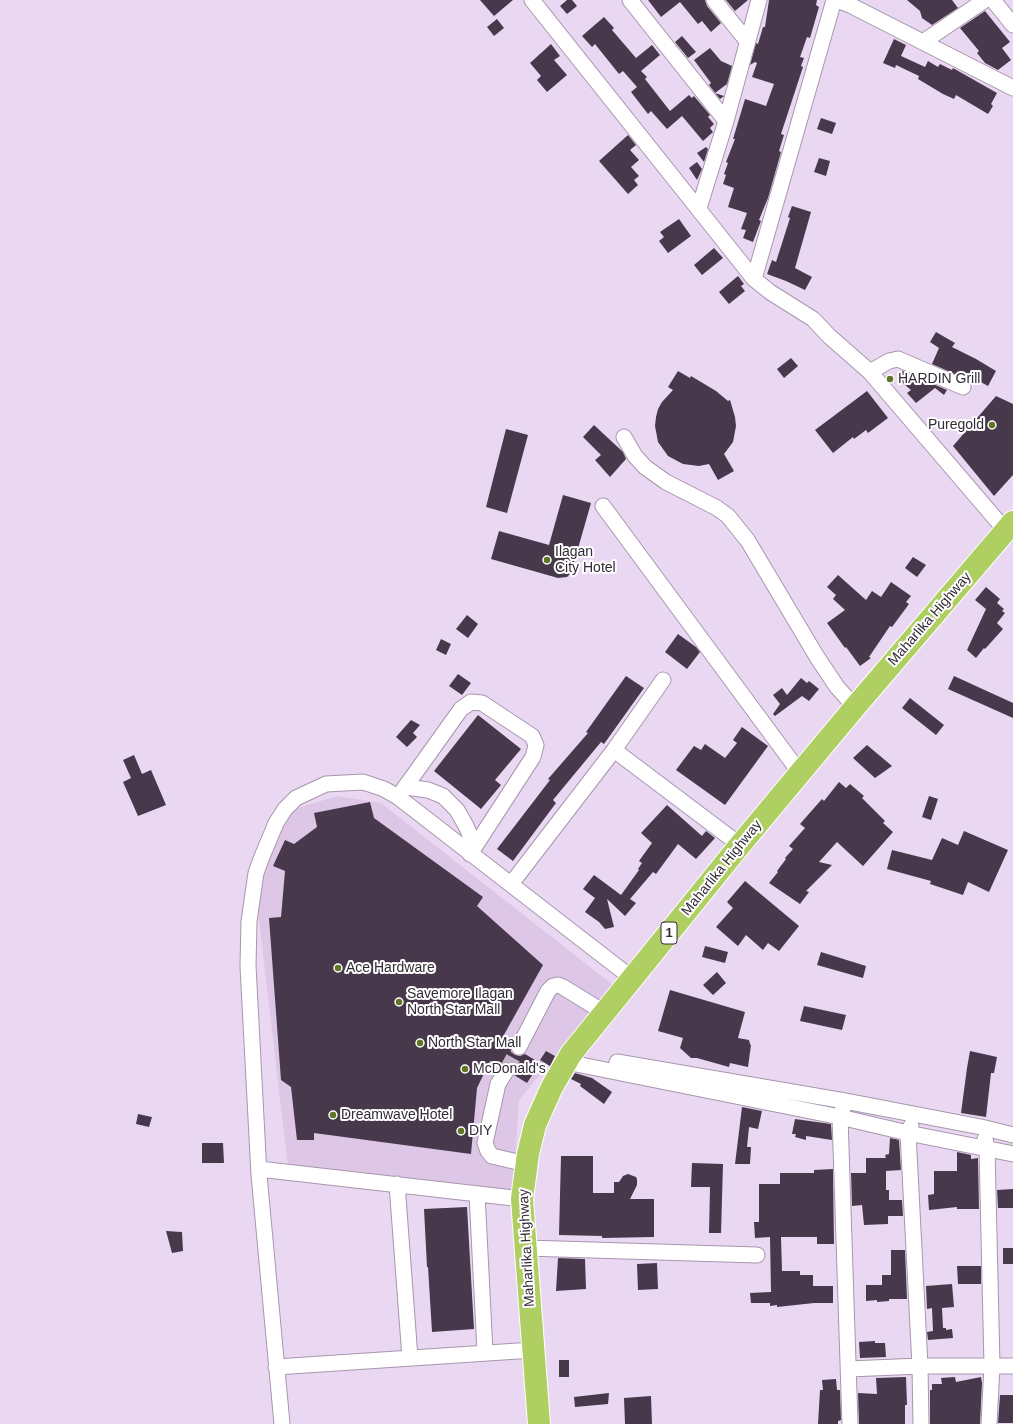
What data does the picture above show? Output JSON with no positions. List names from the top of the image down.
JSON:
{
  "streets": {
    "highway": ["Maharlika Highway", "1"]
  },
  "places": [
    "HARDIN Grill",
    "Puregold",
    "Ilagan City Hotel",
    "Ace Hardware",
    "Savemore Ilagan North Star Mall",
    "North Star Mall",
    "McDonald's",
    "Dreamwave Hotel",
    "DIY"
  ]
}
